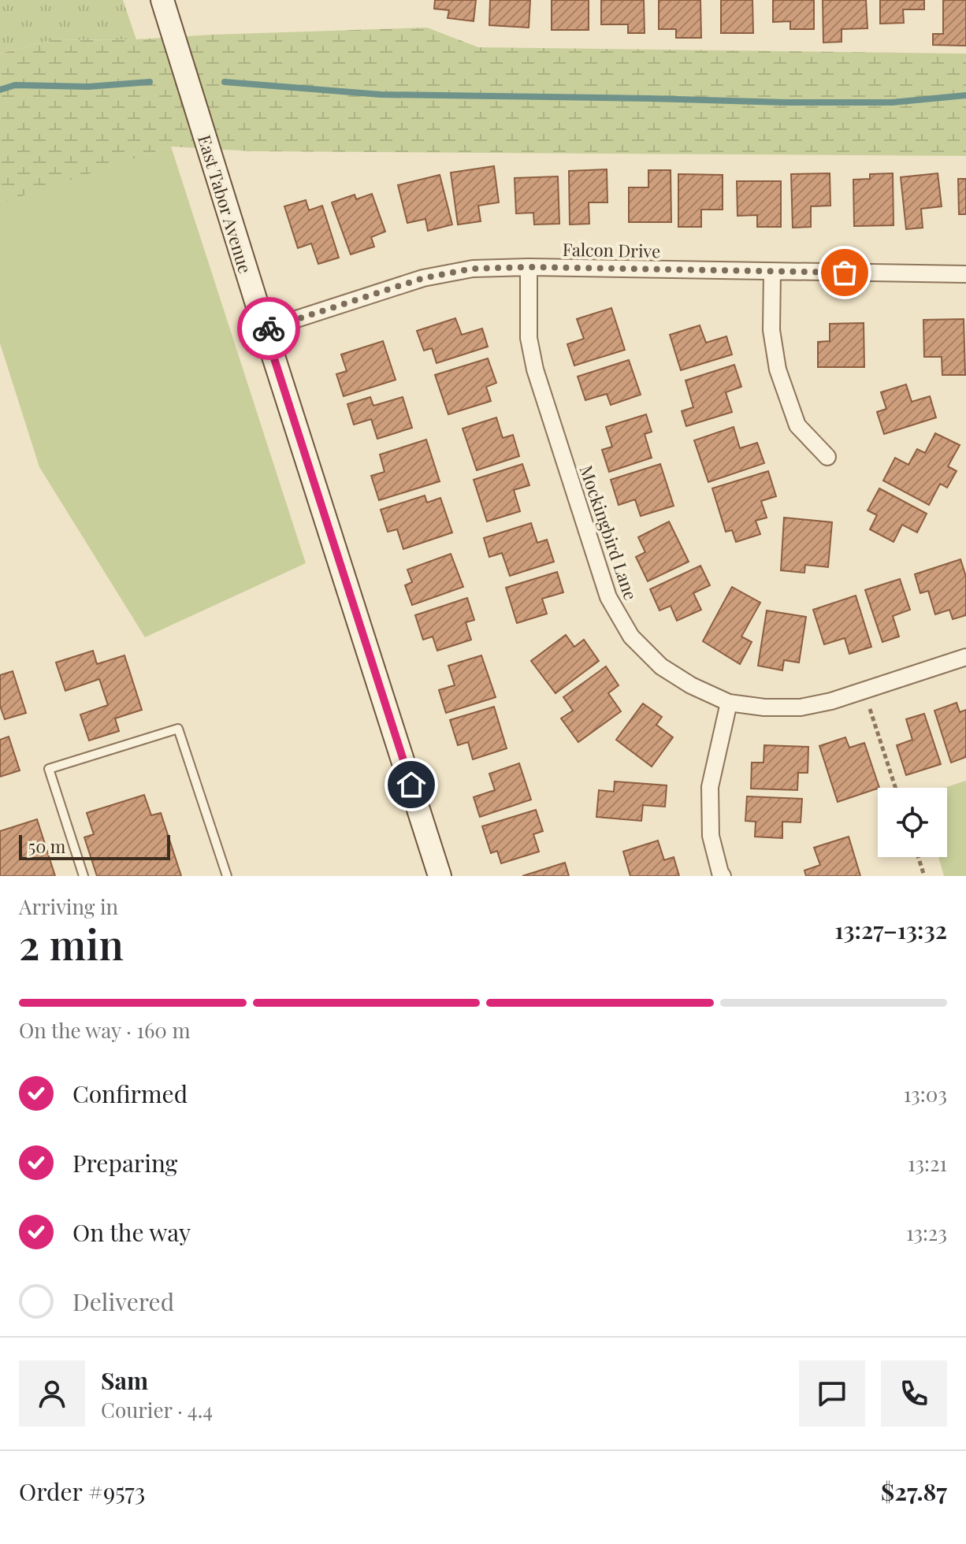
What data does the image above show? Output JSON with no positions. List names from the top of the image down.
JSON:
{
  "streets": {
    "main road": ["East Tabor Avenue"],
    "street": ["Falcon Drive", "Mockingbird Lane"]
  },
  "crossings": [
    ["East Tabor Avenue", "Falcon Drive"],
    ["Falcon Drive", "Mockingbird Lane"]
  ],
  "scale_bar": "50 m",
  "page": {
    "scale": "50 m",
    "heading": ["2 min", "Arriving in", "13:27–13:32"],
    "panel": [
      "Sam",
      "Courier · 4.4",
      "Order #9573",
      "$27.87"
    ],
    "bar": "On the way · 160 m",
    "list": [
      ["Confirmed", "13:03"],
      ["Preparing", "13:21"],
      ["On the way", "13:23"],
      "Delivered"
    ]
  }
}
